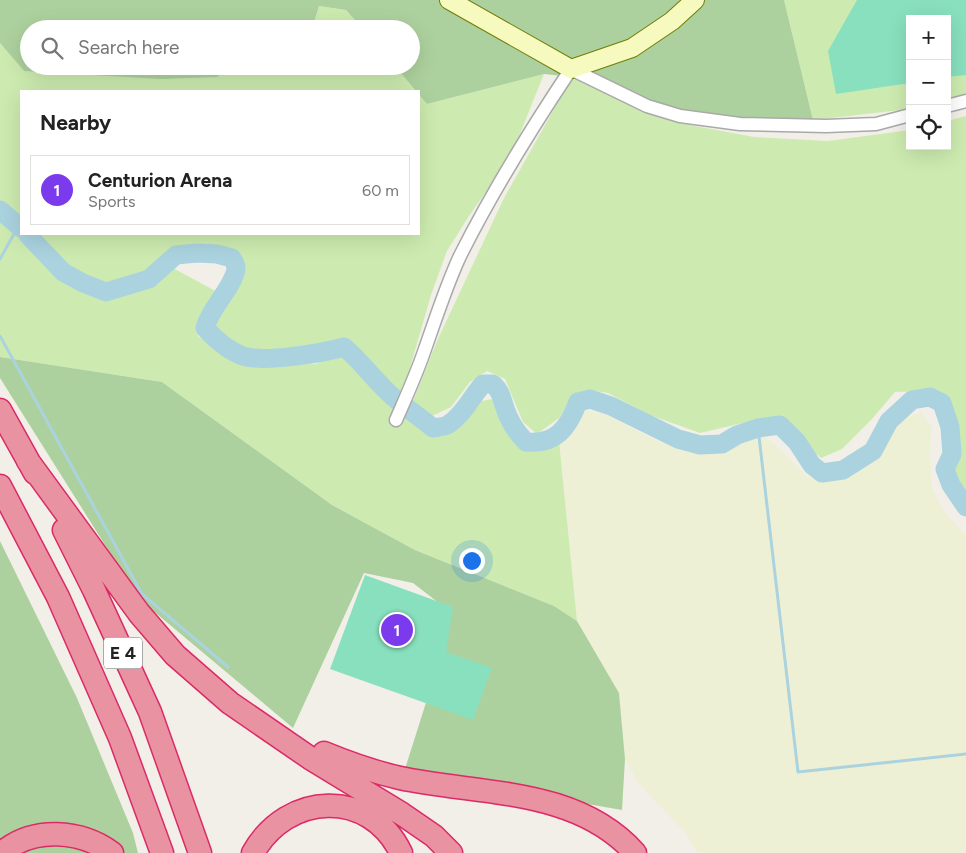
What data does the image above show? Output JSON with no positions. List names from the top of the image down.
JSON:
{
  "streets": {
    "highway": ["E 4"]
  },
  "page": {
    "map_buttons": ["+", "−"],
    "search": "Search here",
    "heading": "Nearby",
    "list": [
      {
        "mark": "1",
        "name": "Centurion Arena",
        "note": "Sports",
        "value": "60 m"
      }
    ],
    "pins": "1"
  }
}
